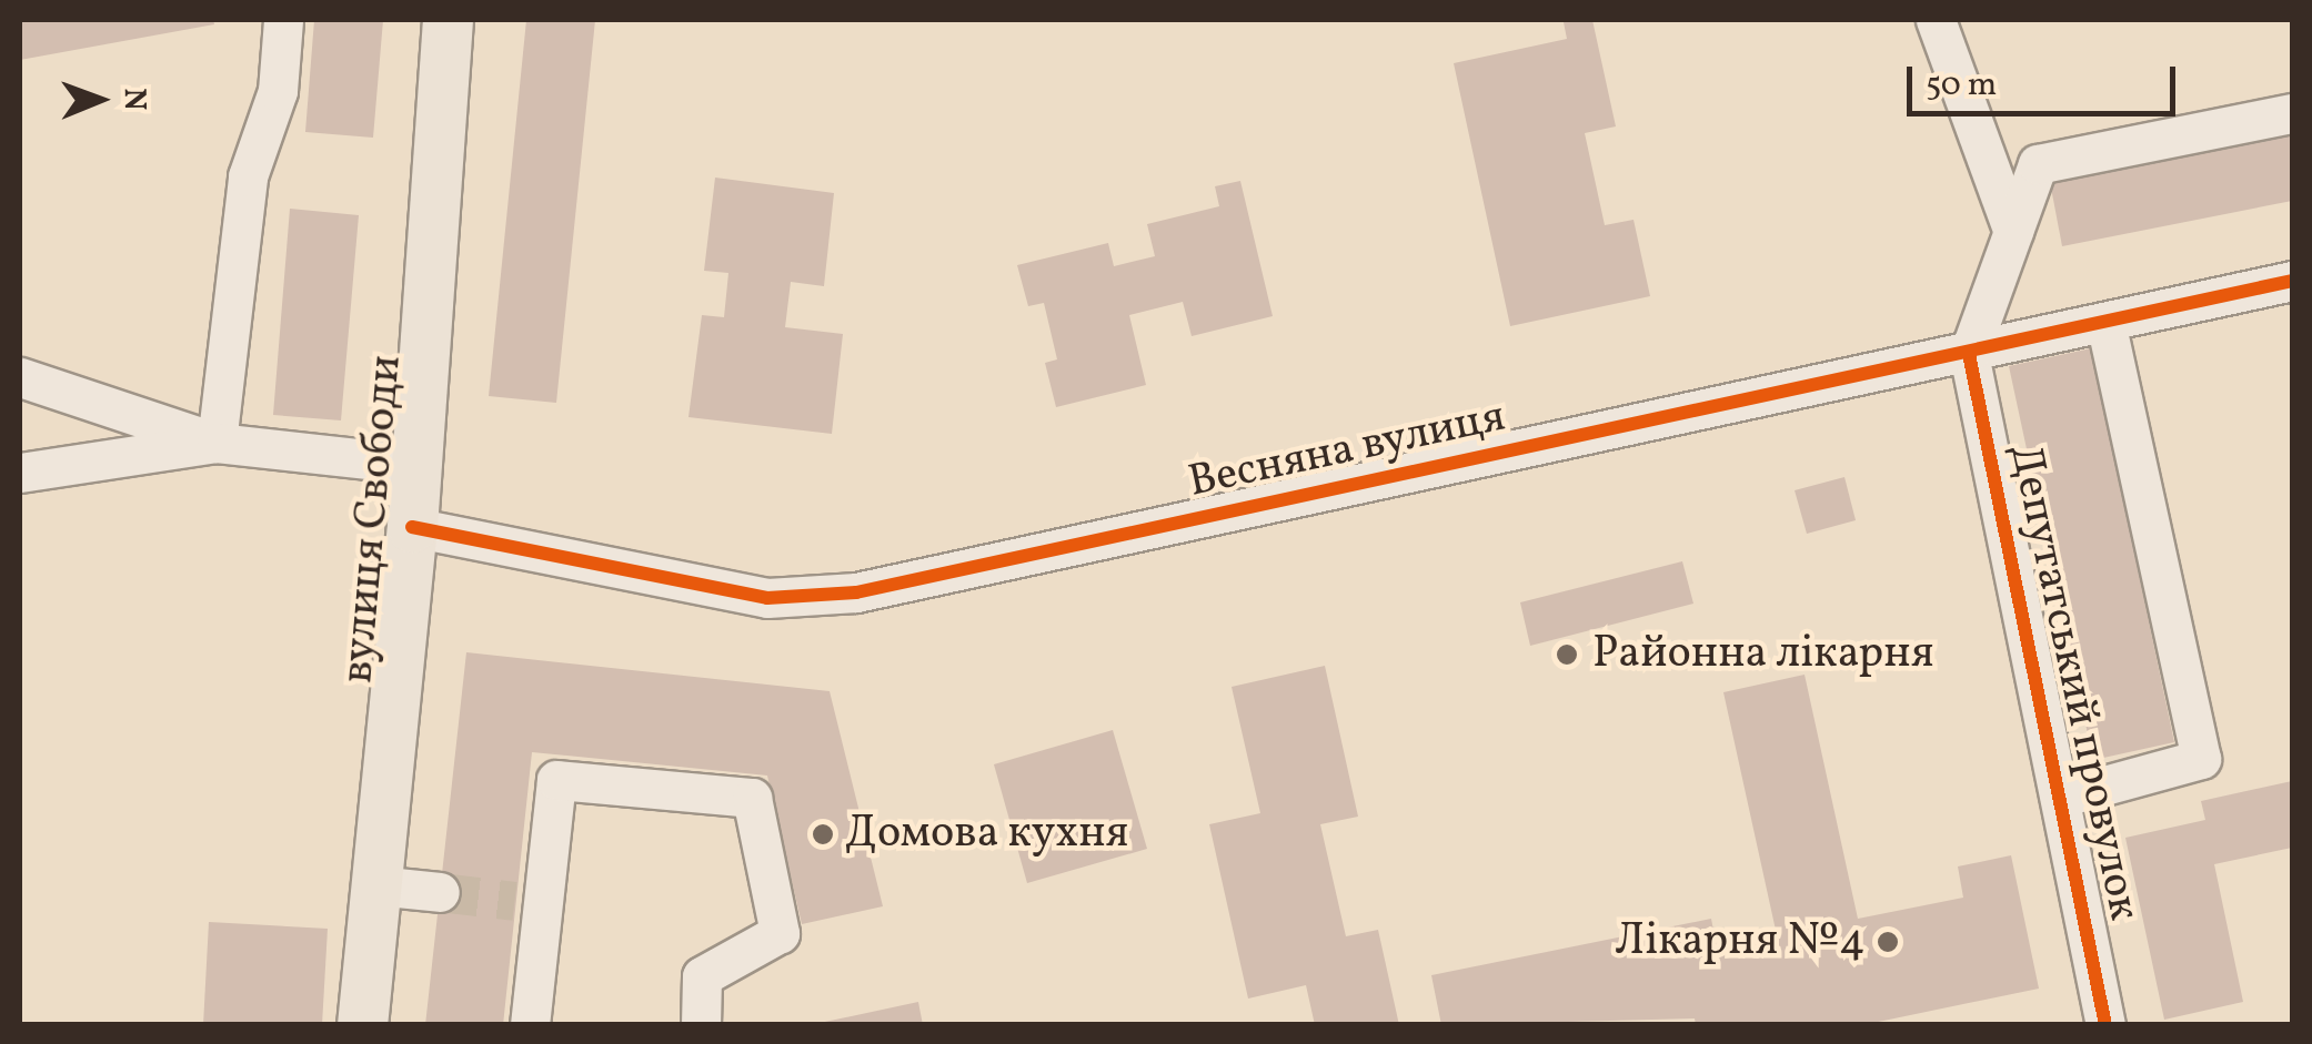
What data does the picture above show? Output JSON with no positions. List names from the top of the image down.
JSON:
{
  "streets": {
    "main road": ["вулиця Свободи"],
    "street": ["Весняна вулиця", "Депутатський провулок"]
  },
  "crossings": [
    ["Весняна вулиця", "вулиця Свободи"],
    ["Весняна вулиця", "Депутатський провулок"]
  ],
  "places": ["Районна лікарня", "Домова кухня", "Лікарня №4"],
  "scale_bar": "50 m",
  "north": "right"
}
